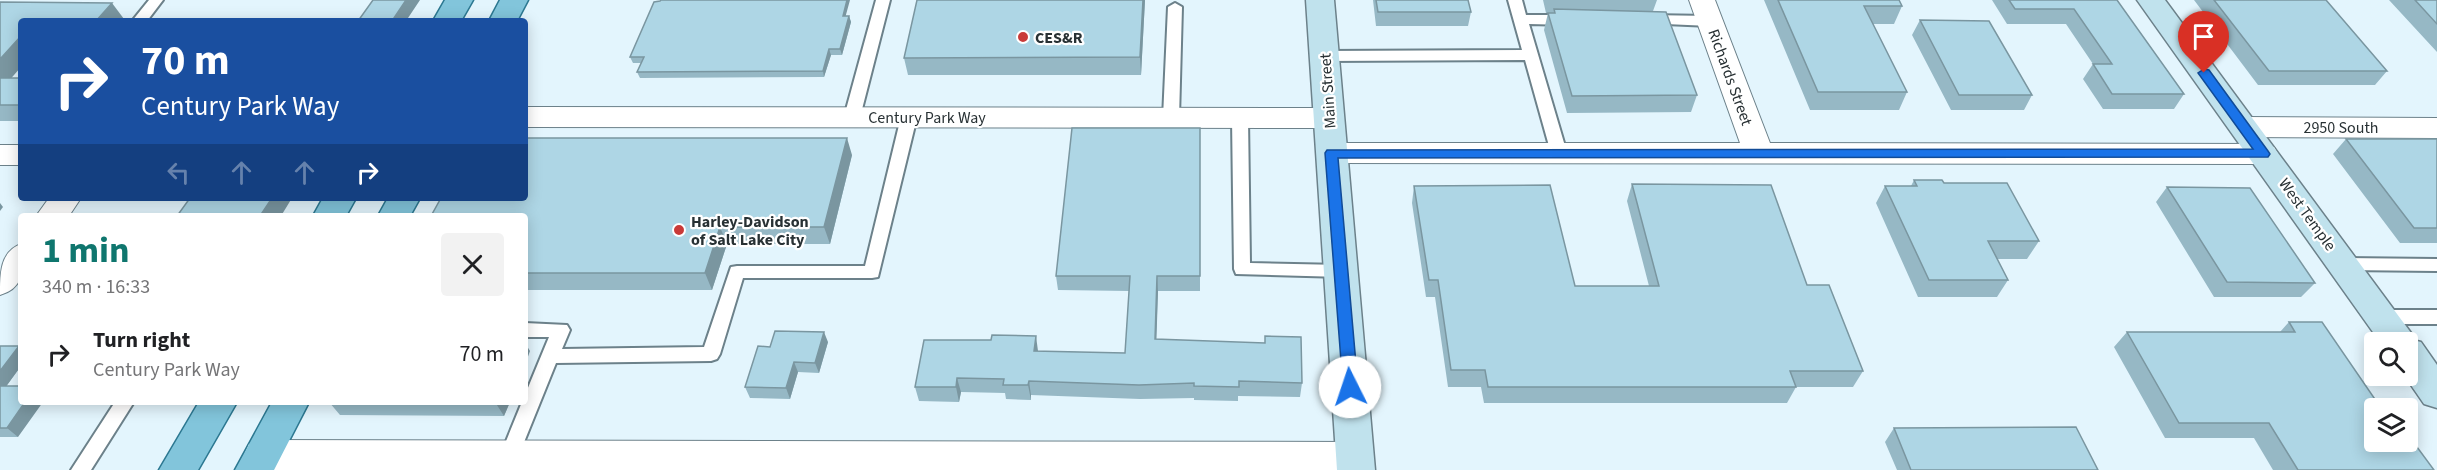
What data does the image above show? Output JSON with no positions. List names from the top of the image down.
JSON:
{
  "streets": {
    "street": [
      "Richards Street",
      "Main Street",
      "Century Park Way",
      "2950 South",
      "West Temple"
    ]
  },
  "crossings": [
    ["Main Street", "Century Park Way"],
    ["2950 South", "West Temple"]
  ],
  "places": ["CES&R", "Harley-Davidson of Salt Lake City"],
  "page": {
    "turn": ["70 m", "Century Park Way"],
    "heading": ["1 min", "340 m · 16:33"],
    "list": [
      {
        "name": "Turn right",
        "note": "Century Park Way",
        "value": "70 m"
      }
    ]
  }
}
